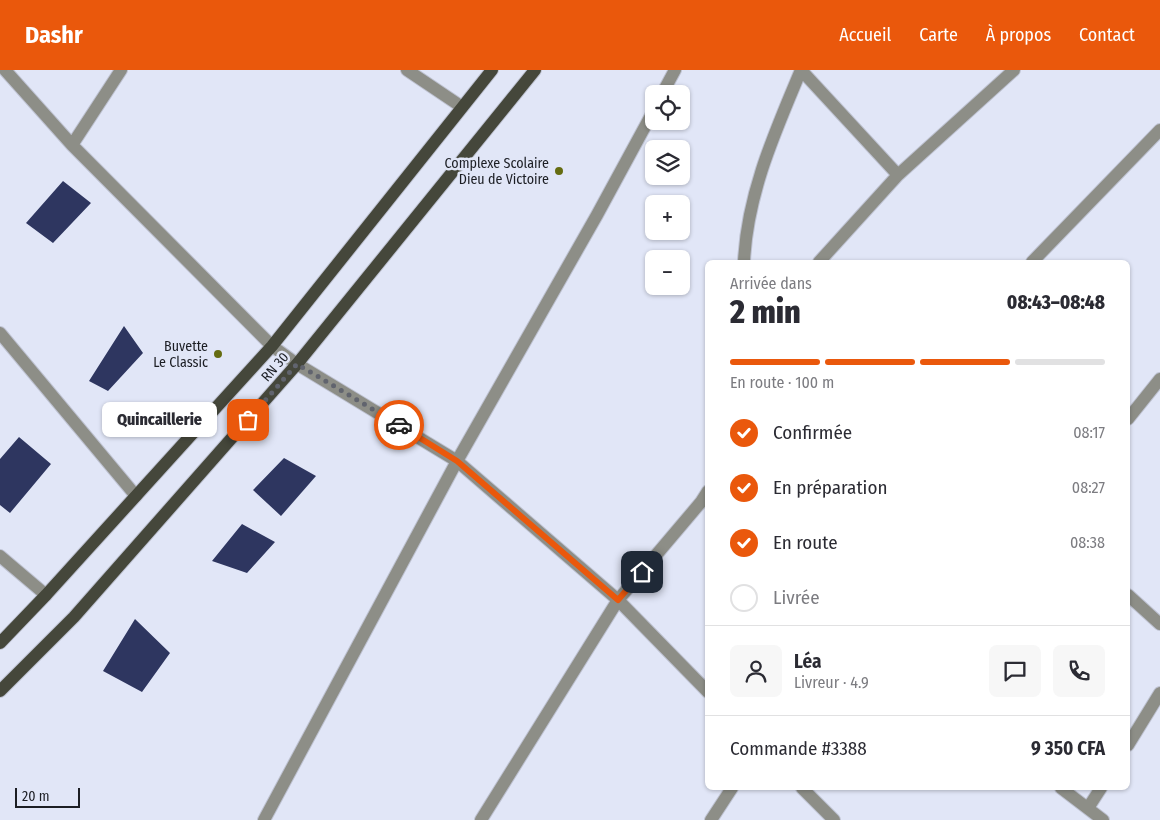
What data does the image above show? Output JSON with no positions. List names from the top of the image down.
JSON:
{
  "streets": {
    "main road": ["RN 30"]
  },
  "places": ["Complexe Scolaire Dieu de Victoire", "Buvette Le Classic", "Quincaillerie"],
  "scale_bar": "20 m",
  "page": {
    "header": "Dashr",
    "nav": [
      "Accueil",
      "Carte",
      "À propos",
      "Contact"
    ],
    "map_buttons": ["+", "−"],
    "heading": ["2 min", "Arrivée dans", "08:43–08:48"],
    "panel": [
      "Léa",
      "Livreur · 4.9",
      "Commande #3388",
      "9 350 CFA"
    ],
    "bar": "En route · 100 m",
    "bubble": "Quincaillerie",
    "list": [
      ["Confirmée", "08:17"],
      ["En préparation", "08:27"],
      ["En route", "08:38"],
      "Livrée"
    ],
    "scale": "20 m"
  }
}
